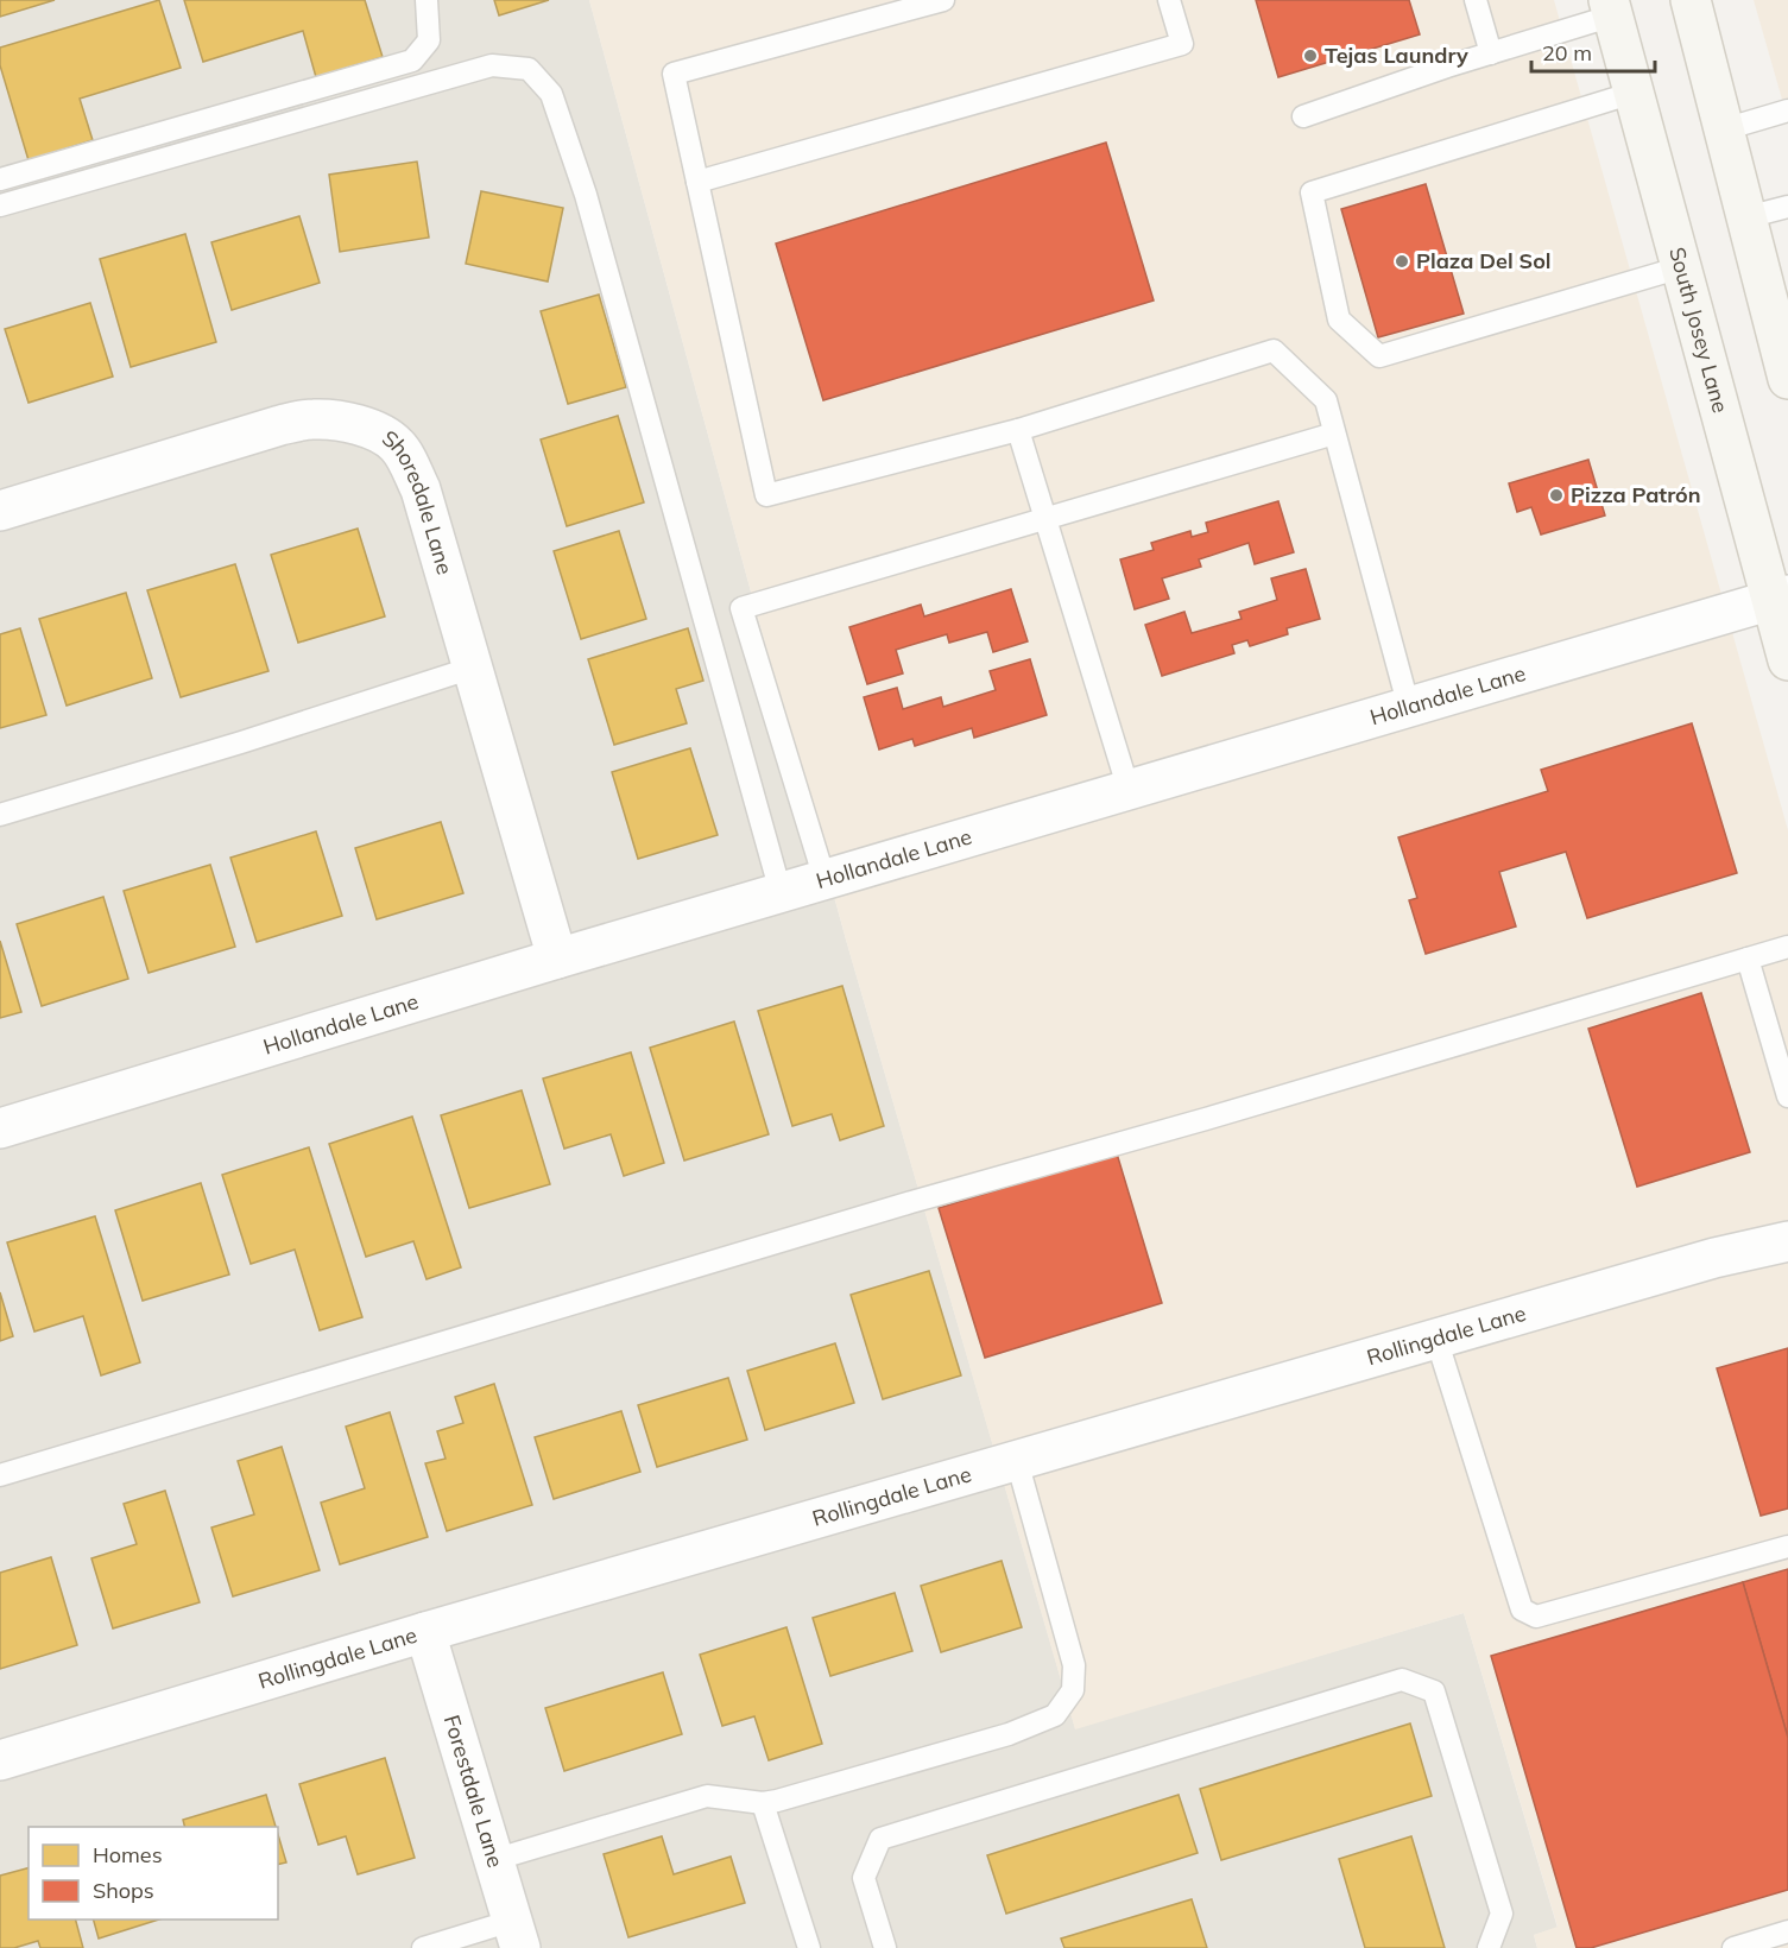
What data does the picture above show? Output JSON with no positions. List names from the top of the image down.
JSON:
{
  "streets": {
    "main road": ["South Josey Lane"],
    "street": [
      "Shoredale Lane",
      "Hollandale Lane",
      "Rollingdale Lane",
      "Forestdale Lane"
    ]
  },
  "crossings": [
    ["South Josey Lane", "Hollandale Lane"],
    ["Shoredale Lane", "Hollandale Lane"],
    ["Rollingdale Lane", "Forestdale Lane"]
  ],
  "places": ["Tejas Laundry", "Plaza Del Sol", "Pizza Patrón"],
  "legend": ["Homes", "Shops"],
  "scale_bar": "20 m"
}
